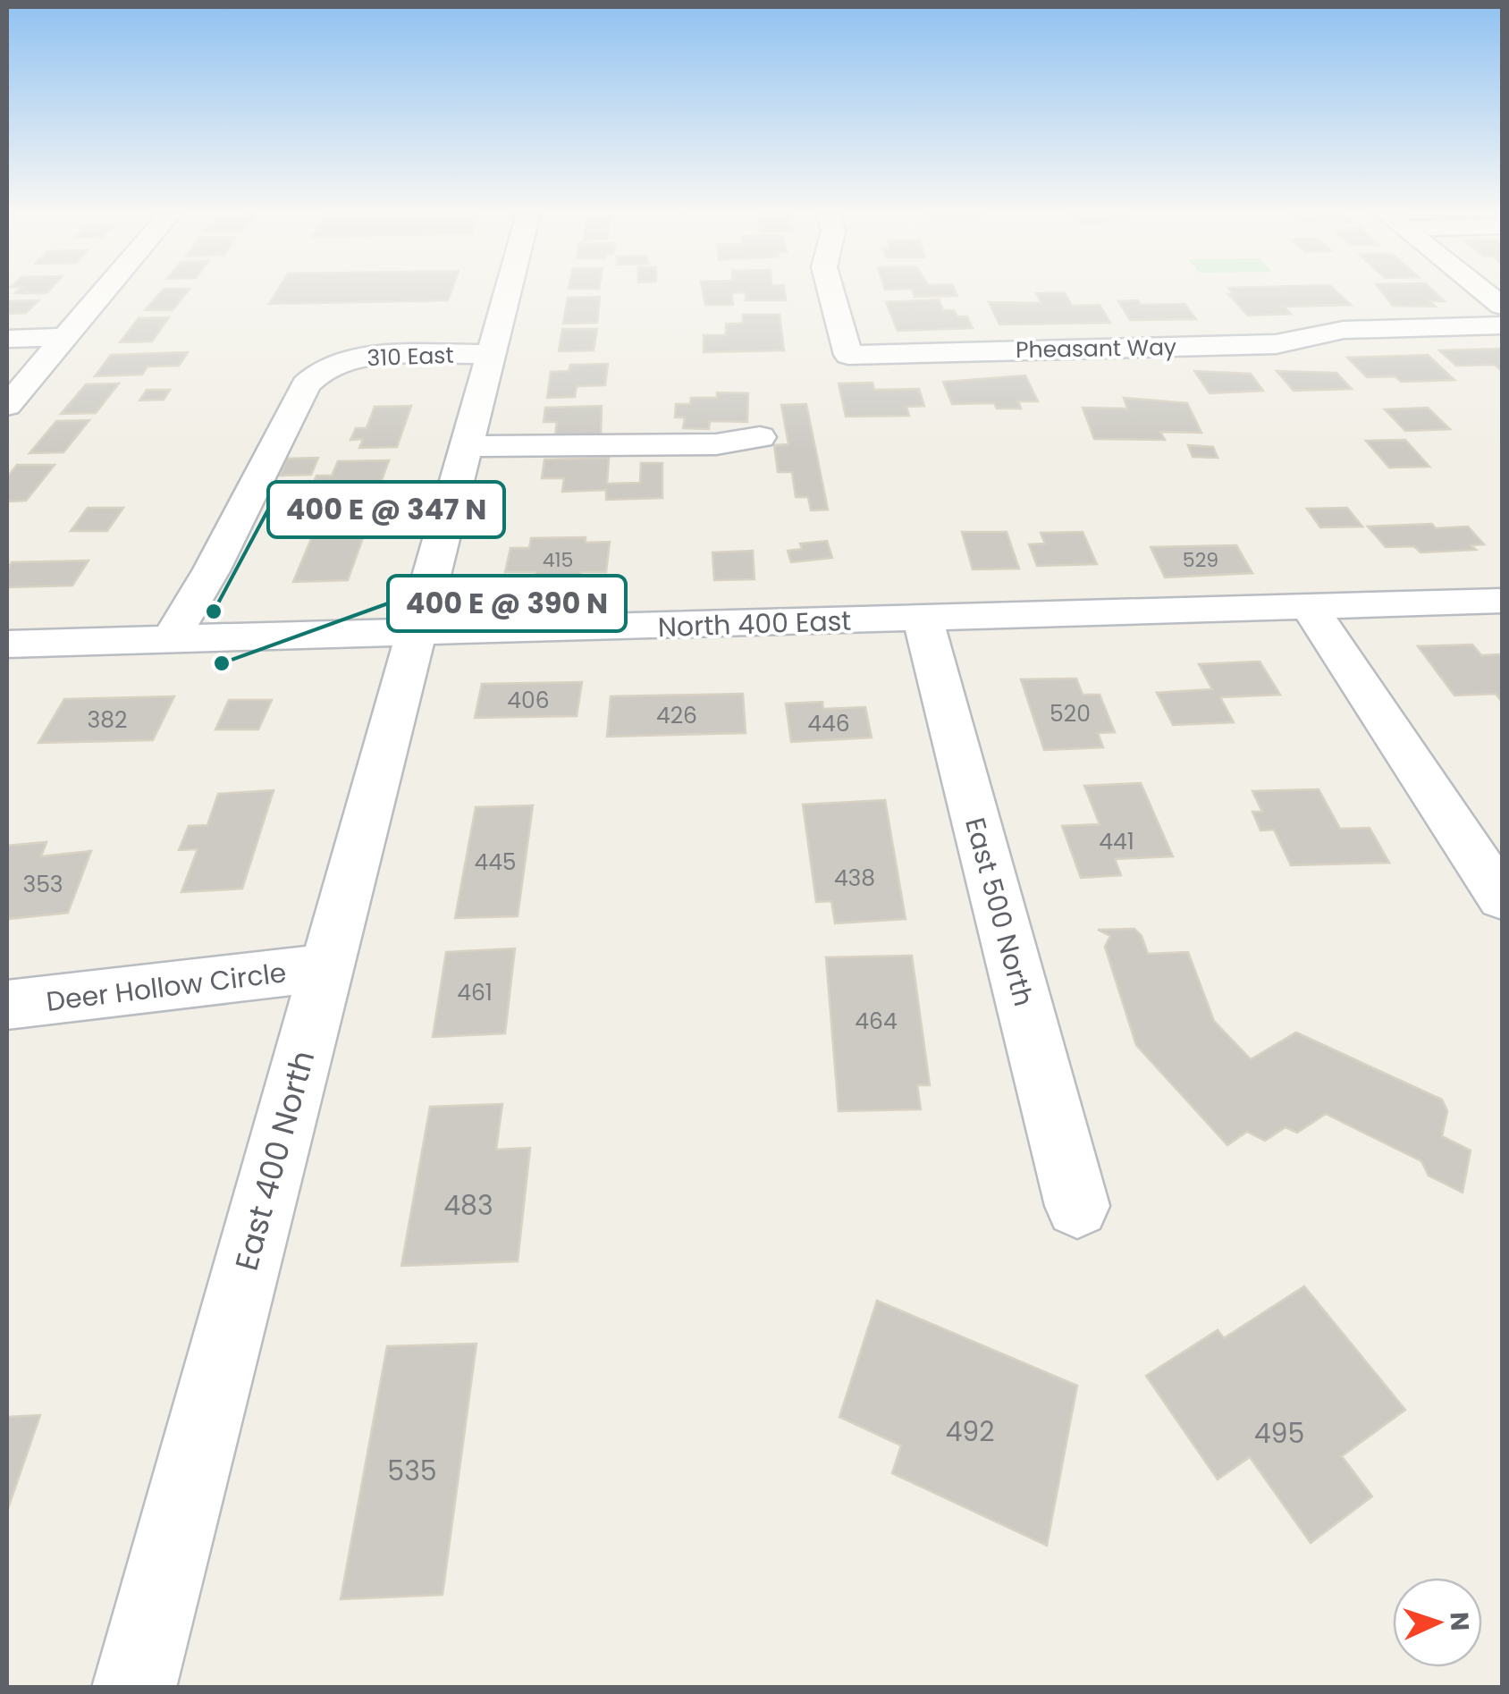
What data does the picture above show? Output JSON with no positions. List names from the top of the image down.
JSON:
{
  "streets": {
    "street": [
      "Pheasant Way",
      "310 East",
      "North 400 East",
      "East 500 North",
      "Deer Hollow Circle",
      "East 400 North"
    ]
  },
  "crossings": [
    ["310 East", "North 400 East"],
    ["310 East", "East 400 North"],
    ["North 400 East", "East 500 North"],
    ["North 400 East", "East 400 North"],
    ["Deer Hollow Circle", "East 400 North"]
  ],
  "places": ["400 E @ 347 N", "400 E @ 390 N"],
  "house_numbers": [
    "415",
    "529",
    "406",
    "520",
    "426",
    "382",
    "446",
    "441",
    "445",
    "438",
    "353",
    "461",
    "464",
    "483",
    "492",
    "495",
    "535"
  ],
  "north": "right"
}
